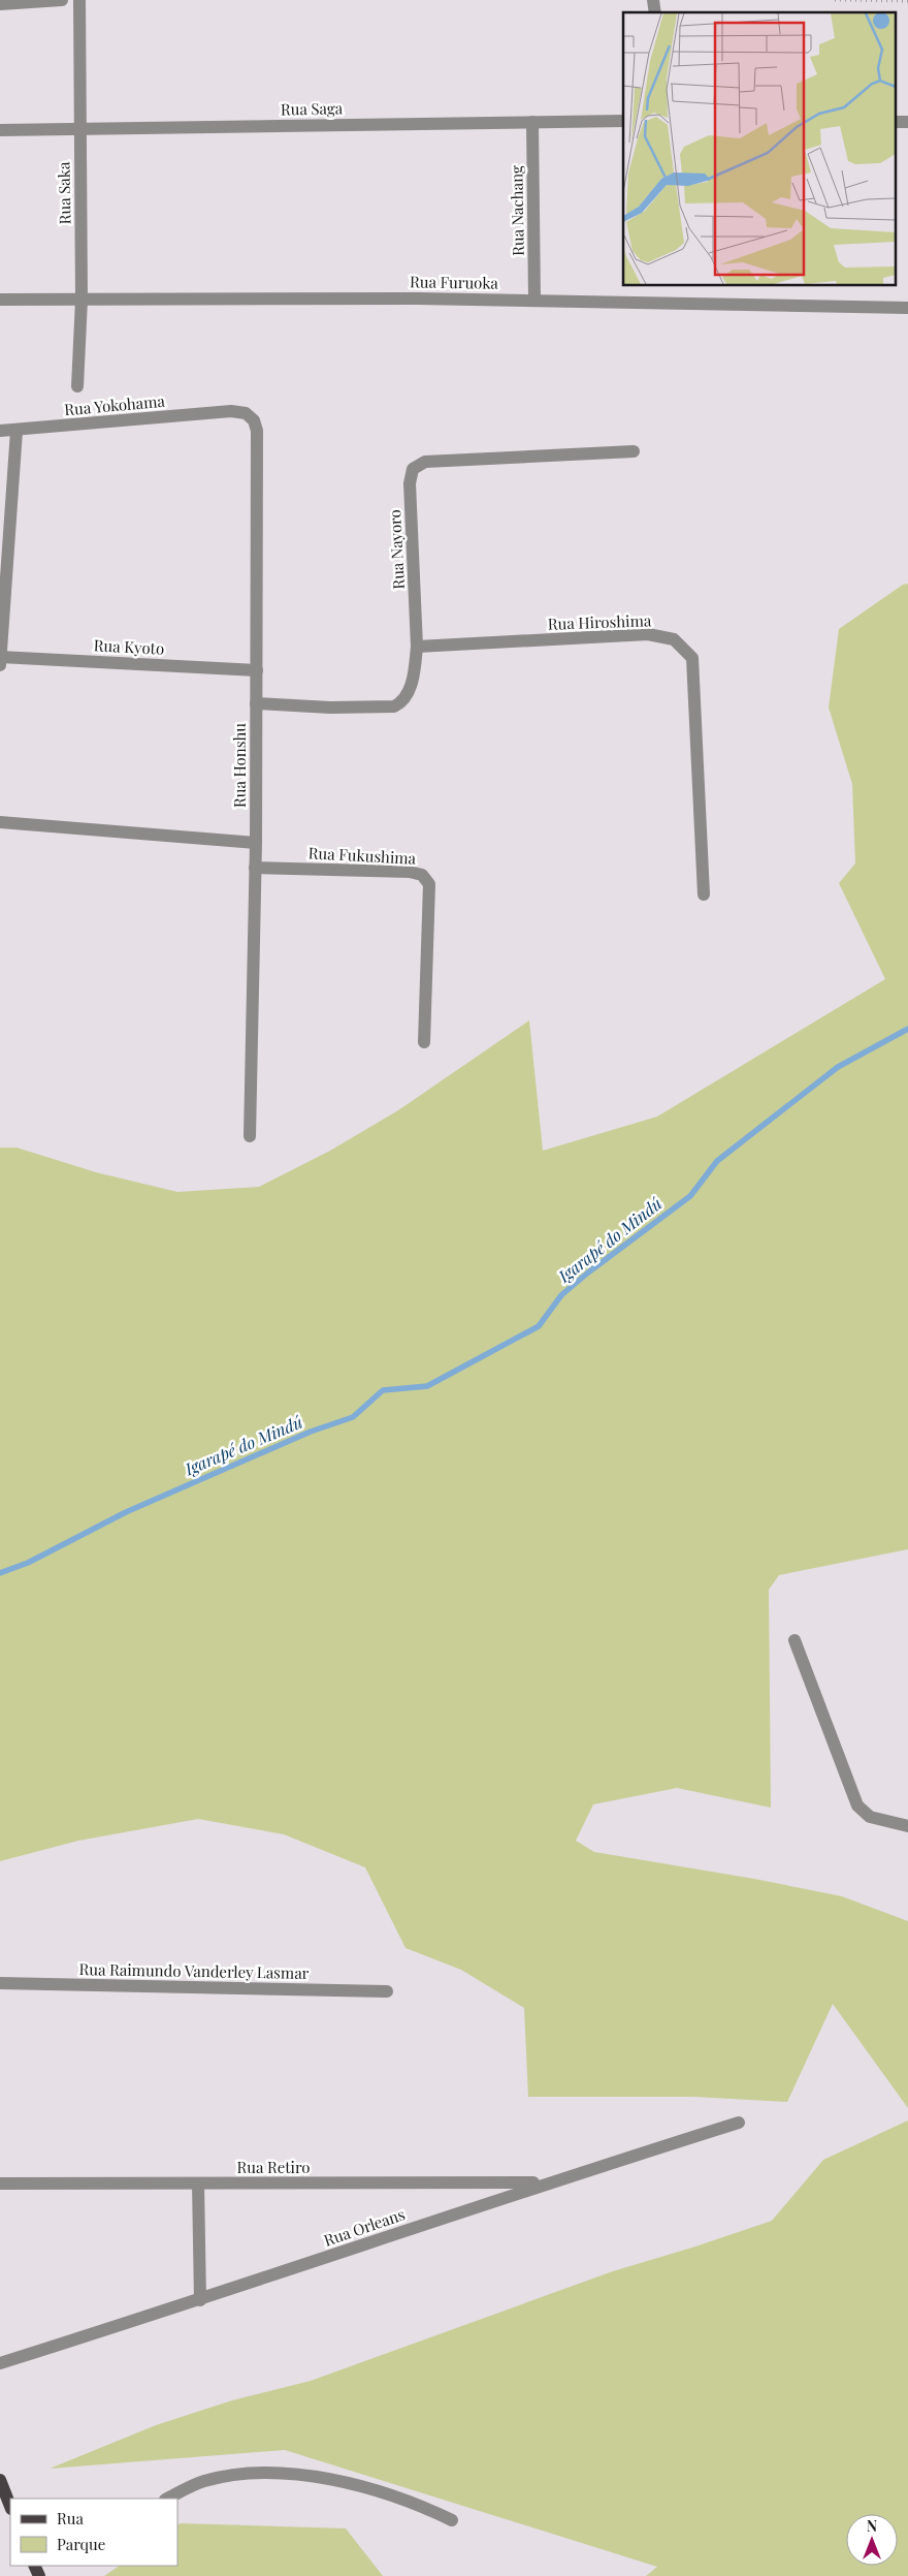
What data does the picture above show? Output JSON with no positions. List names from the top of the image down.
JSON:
{
  "streets": {
    "street": [
      "Rua Saga",
      "Rua Saka",
      "Rua Nachang",
      "Rua Furuoka",
      "Rua Yokohama",
      "Rua Nayoro",
      "Rua Hiroshima",
      "Rua Kyoto",
      "Rua Honshu",
      "Rua Fukushima",
      "Rua Raimundo Vanderley Lasmar",
      "Rua Retiro",
      "Rua Orleans"
    ]
  },
  "crossings": [
    ["Rua Saga", "Rua Saka"],
    ["Rua Saga", "Rua Nachang"],
    ["Rua Saka", "Rua Furuoka"],
    ["Rua Nachang", "Rua Furuoka"],
    ["Rua Yokohama", "Rua Honshu"],
    ["Rua Nayoro", "Rua Hiroshima"],
    ["Rua Nayoro", "Rua Honshu"],
    ["Rua Kyoto", "Rua Honshu"],
    ["Rua Honshu", "Rua Fukushima"],
    ["Rua Retiro", "Rua Orleans"]
  ],
  "water": ["Igarapé do Mindú"],
  "legend": ["Rua", "Parque"],
  "north": "top"
}
